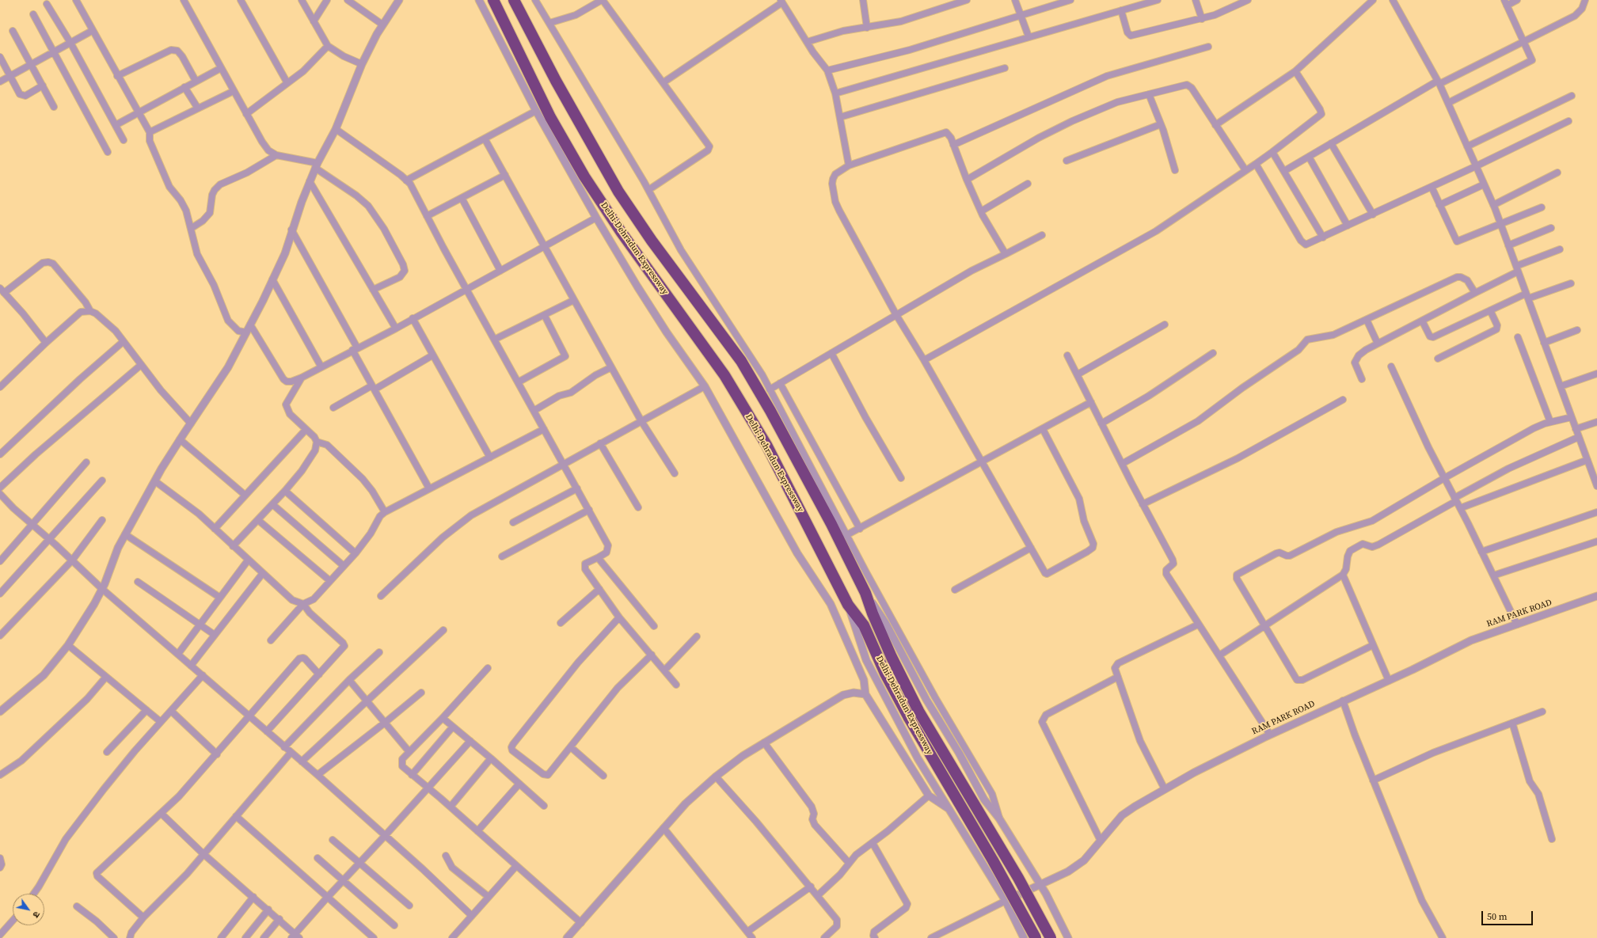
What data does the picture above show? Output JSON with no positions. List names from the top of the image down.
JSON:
{
  "streets": {
    "highway": ["Delhi-Dehradun Expressway"],
    "street": ["RAM PARK ROAD"]
  },
  "scale_bar": "50 m",
  "north": "bottom right"
}
